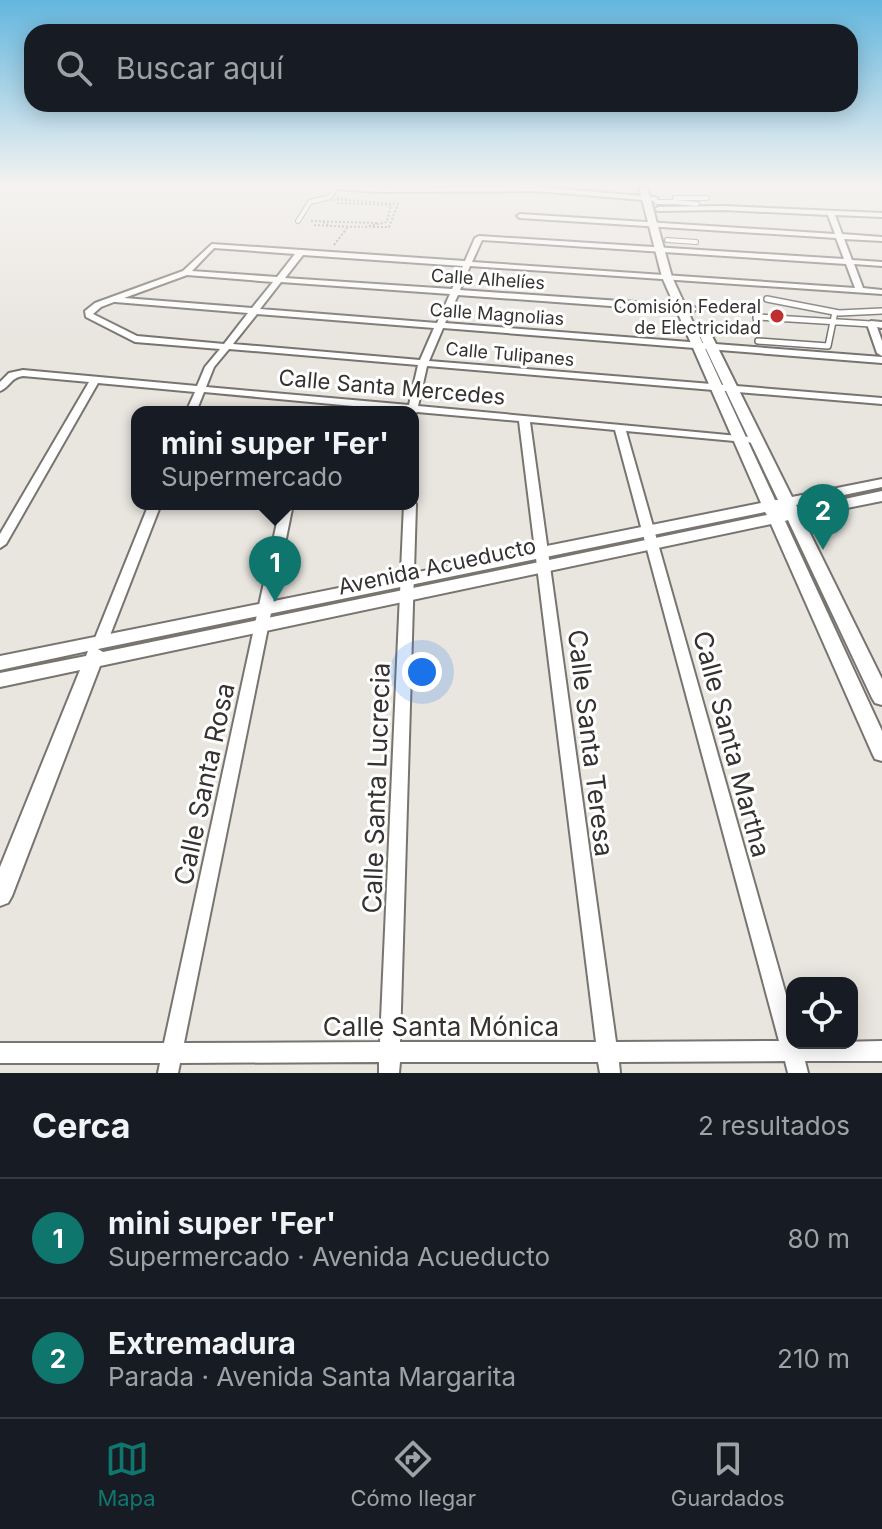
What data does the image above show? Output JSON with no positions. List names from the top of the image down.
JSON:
{
  "streets": {
    "main road": ["Avenida Acueducto"],
    "street": [
      "Calle Alhelíes",
      "Calle Magnolias",
      "Calle Tulipanes",
      "Calle Santa Mercedes",
      "Calle Santa Teresa",
      "Calle Santa Martha",
      "Calle Santa Rosa",
      "Calle Santa Lucrecia",
      "Calle Santa Mónica"
    ]
  },
  "crossings": [
    ["Calle Magnolias", "Calle Tulipanes"],
    ["Calle Santa Mercedes", "Calle Santa Teresa"],
    ["Calle Santa Mercedes", "Calle Santa Martha"],
    ["Avenida Acueducto", "Calle Santa Teresa"],
    ["Avenida Acueducto", "Calle Santa Martha"],
    ["Avenida Acueducto", "Calle Santa Rosa"],
    ["Avenida Acueducto", "Calle Santa Lucrecia"],
    ["Calle Santa Teresa", "Calle Santa Mónica"],
    ["Calle Santa Martha", "Calle Santa Mónica"],
    ["Calle Santa Rosa", "Calle Santa Mónica"],
    ["Calle Santa Lucrecia", "Calle Santa Mónica"]
  ],
  "places": ["Comisión Federal de Electricidad"],
  "page": {
    "search": "Buscar aquí",
    "popup": ["mini super 'Fer'", "Supermercado"],
    "pins": ["2", "1"],
    "heading": ["Cerca", "2 resultados"],
    "list": [
      {
        "mark": "1",
        "name": "mini super 'Fer'",
        "note": "Supermercado · Avenida Acueducto",
        "value": "80 m"
      },
      {
        "mark": "2",
        "name": "Extremadura",
        "note": "Parada · Avenida Santa Margarita",
        "value": "210 m"
      }
    ],
    "nav": ["Mapa", "Cómo llegar", "Guardados"]
  }
}
